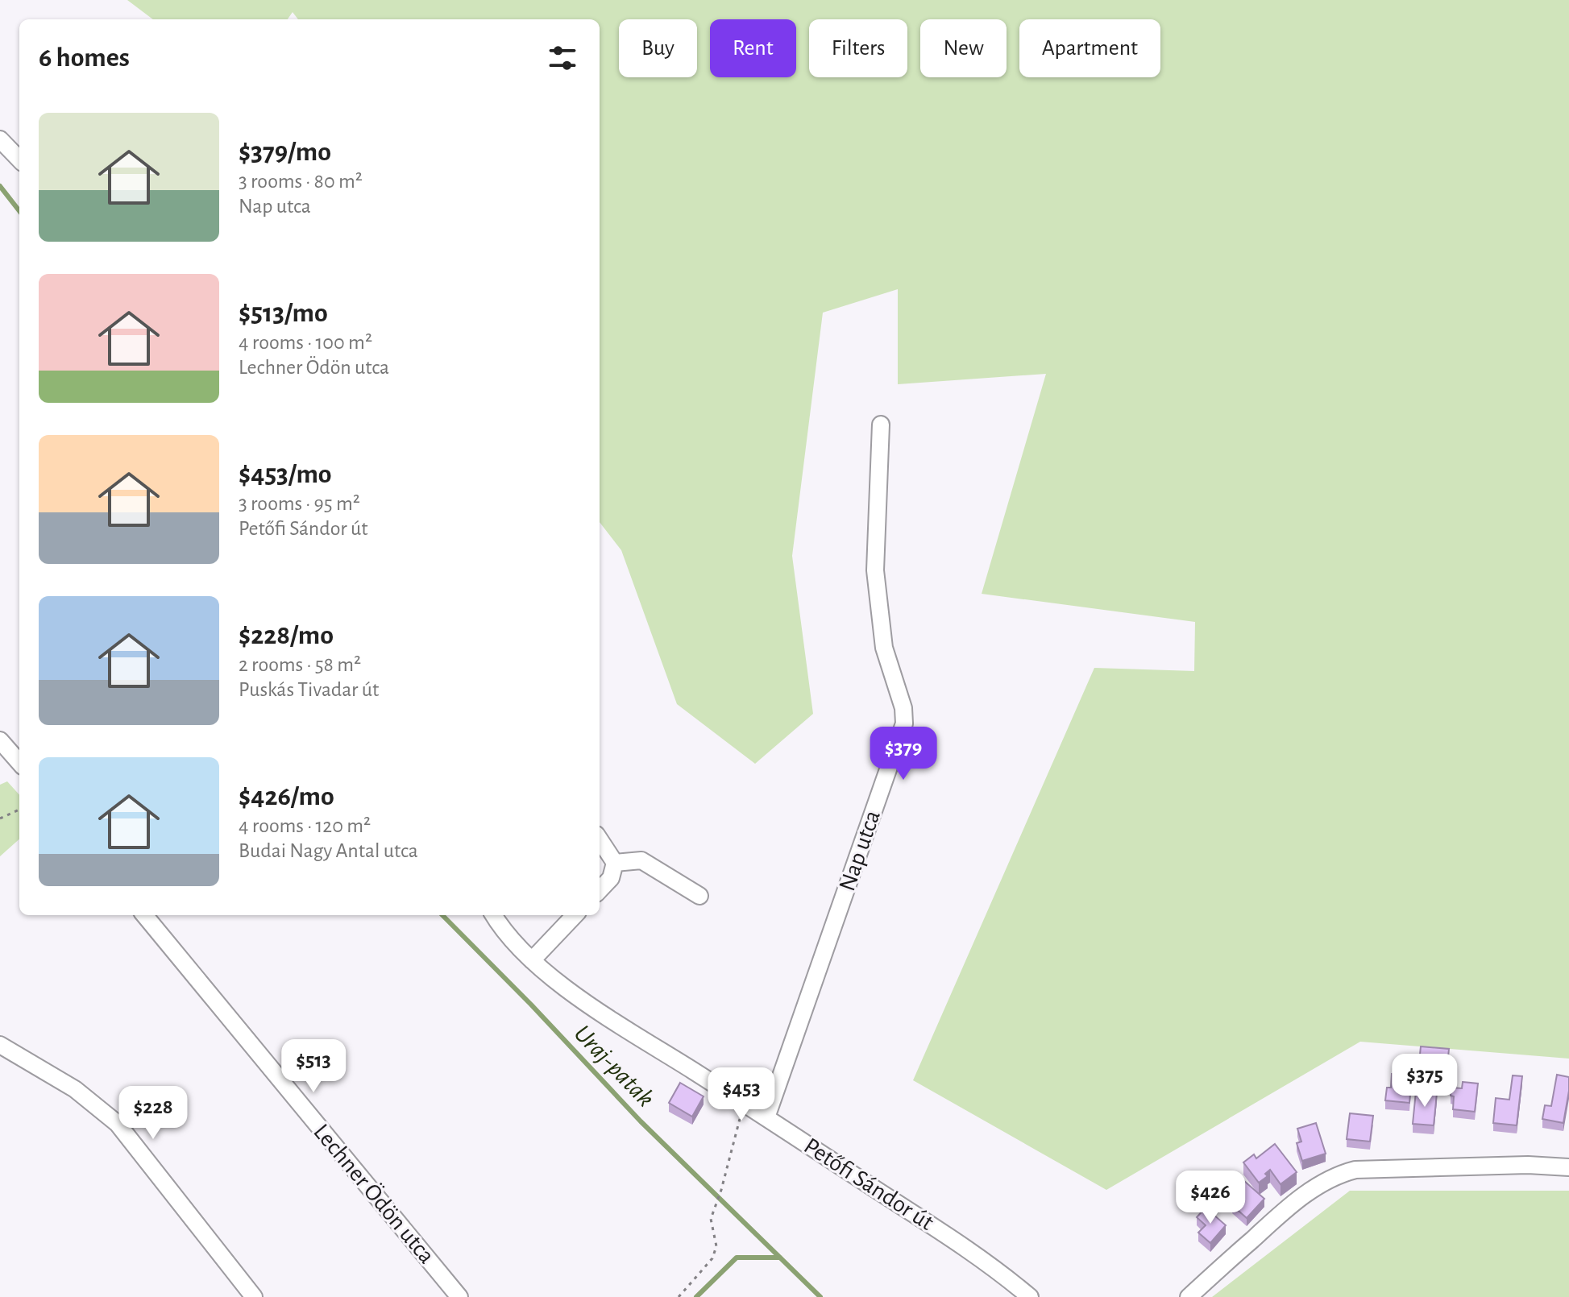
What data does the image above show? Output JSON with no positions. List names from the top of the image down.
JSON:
{
  "streets": {
    "street": ["Nap utca", "Petőfi Sándor út", "Lechner Ödön utca"]
  },
  "crossings": [
    ["Nap utca", "Petőfi Sándor út"]
  ],
  "water": ["Uraj-patak"],
  "page": {
    "chip": [
      "Buy",
      "Rent",
      "Filters",
      "New",
      "Apartment"
    ],
    "heading": "6 homes",
    "list": [
      {
        "name": "$379/mo",
        "note": "3 rooms · 80 m² · Nap utca"
      },
      {
        "name": "$513/mo",
        "note": "4 rooms · 100 m² · Lechner Ödön utca"
      },
      {
        "name": "$453/mo",
        "note": "3 rooms · 95 m² · Petőfi Sándor út"
      },
      {
        "name": "$228/mo",
        "note": "2 rooms · 58 m² · Puskás Tivadar út"
      },
      {
        "name": "$426/mo",
        "note": "4 rooms · 120 m² · Budai Nagy Antal utca"
      }
    ],
    "price": [
      "$379",
      "$513",
      "$375",
      "$453",
      "$228",
      "$426"
    ]
  }
}
